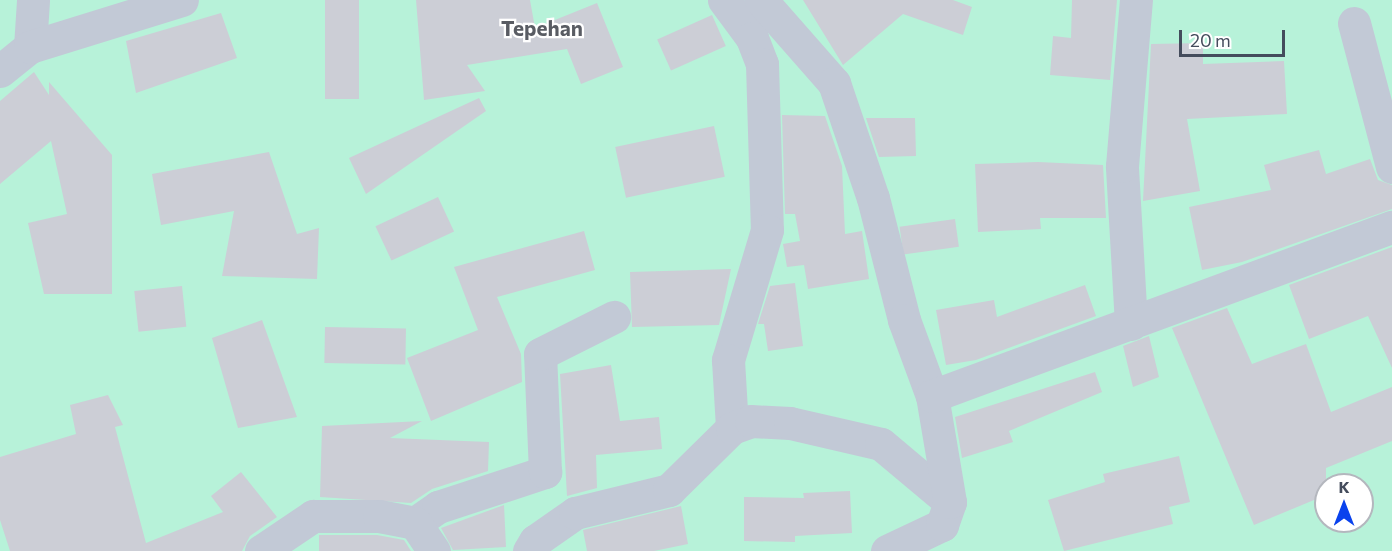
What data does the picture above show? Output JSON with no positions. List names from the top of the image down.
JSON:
{
  "districts": ["Tepehan"],
  "scale_bar": "20 m",
  "north": "top"
}
